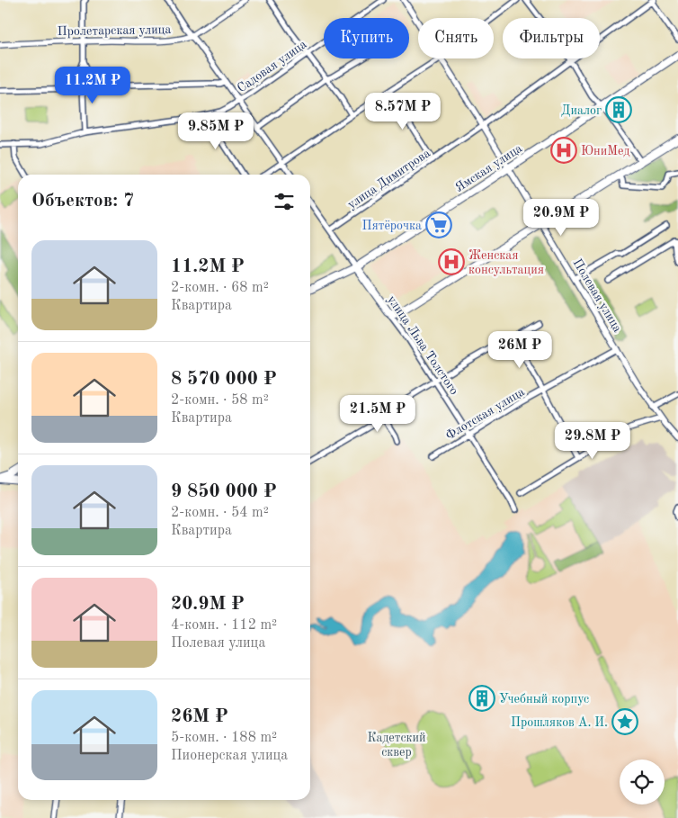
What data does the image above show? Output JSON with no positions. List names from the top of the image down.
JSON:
{
  "streets": {
    "main road": ["Ямская улица", "улица Льва Толстого"],
    "street": [
      "Пролетарская улица",
      "Садовая улица",
      "улица Димитрова",
      "Полевая улица",
      "Флотская улица"
    ]
  },
  "crossings": [
    ["Ямская улица", "Полевая улица"],
    ["Ямская улица", "улица Льва Толстого"],
    ["улица Димитрова", "Полевая улица"],
    ["улица Димитрова", "улица Льва Толстого"],
    ["Полевая улица", "Флотская улица"],
    ["улица Льва Толстого", "Флотская улица"]
  ],
  "parks": ["Кадетский сквер"],
  "places": {
    "building": ["Диалог", "Учебный корпус"],
    "hospital": ["ЮниМед", "Женская консультация"],
    "supermarket": ["Пятёрочка"],
    "place": ["Прошляков А. И."]
  },
  "page": {
    "chip": ["Купить", "Снять", "Фильтры"],
    "price": [
      "11.2M ₽",
      "8.57M ₽",
      "9.85M ₽",
      "20.9M ₽",
      "26M ₽",
      "21.5M ₽",
      "29.8M ₽"
    ],
    "heading": "Объектов: 7",
    "list": [
      {
        "name": "11.2M ₽",
        "note": "2-комн. · 68 m² · Квартира"
      },
      {
        "name": "8 570 000 ₽",
        "note": "2-комн. · 58 m² · Квартира"
      },
      {
        "name": "9 850 000 ₽",
        "note": "2-комн. · 54 m² · Квартира"
      },
      {
        "name": "20.9M ₽",
        "note": "4-комн. · 112 m² · Полевая улица"
      },
      {
        "name": "26M ₽",
        "note": "5-комн. · 188 m² · Пионерская улица"
      }
    ]
  }
}
